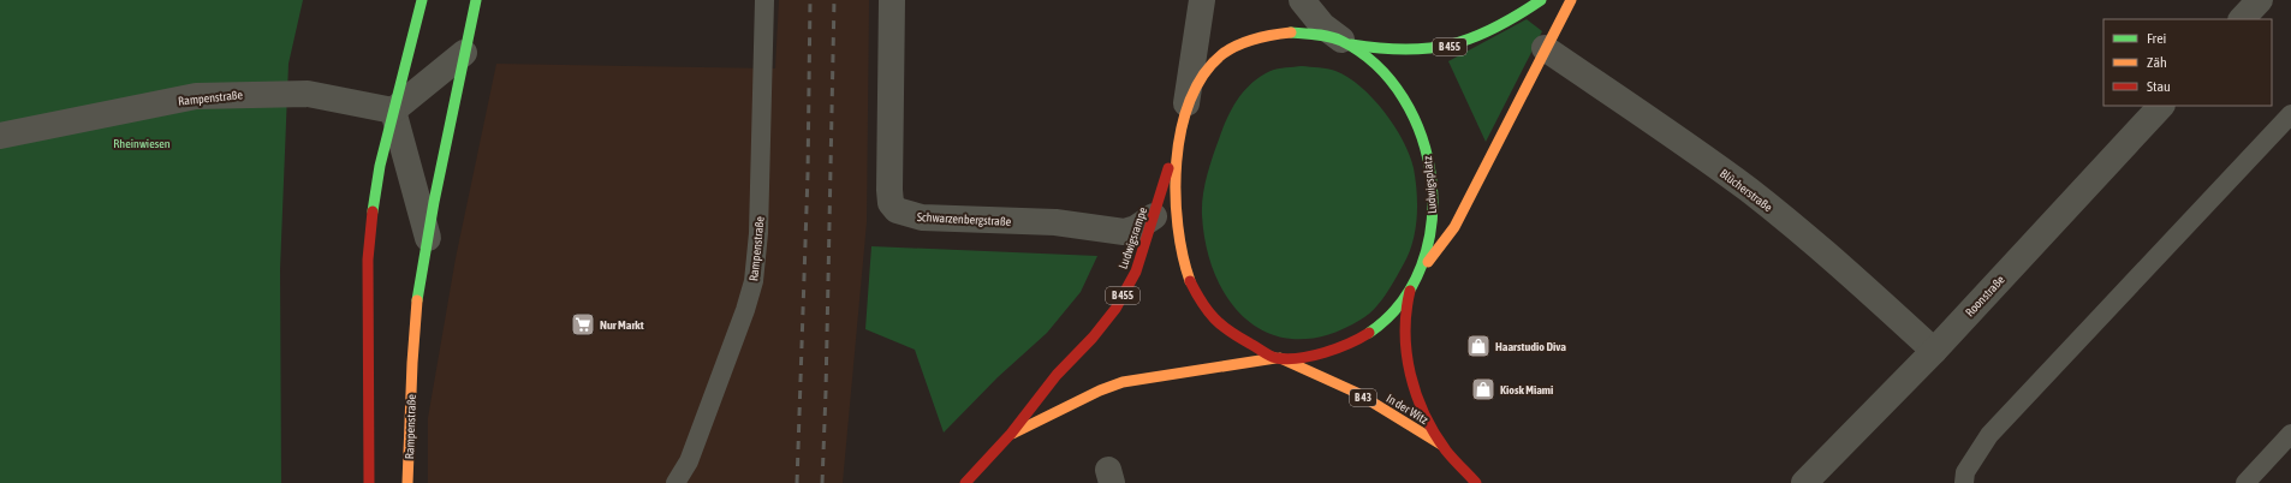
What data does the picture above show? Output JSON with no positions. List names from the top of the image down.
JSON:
{
  "streets": {
    "main road": [
      "B 455",
      "Rampenstraße",
      "Ludwigsplatz",
      "Ludwigsrampe",
      "B 43",
      "In der Witz"
    ],
    "street": ["Blücherstraße", "Schwarzenbergstraße", "Roonstraße"]
  },
  "crossings": [
    ["B 455", "Ludwigsplatz"],
    ["B 455", "Blücherstraße"],
    ["Ludwigsplatz", "Ludwigsrampe"],
    ["Ludwigsplatz", "In der Witz"],
    ["Blücherstraße", "Roonstraße"],
    ["Schwarzenbergstraße", "Ludwigsrampe"],
    ["Ludwigsrampe", "In der Witz"]
  ],
  "parks": ["Rheinwiesen"],
  "places": {
    "supermarket": ["Nur Markt"],
    "shop": ["Haarstudio Diva", "Kiosk Miami"]
  },
  "legend": ["Frei", "Zäh", "Stau"]
}
